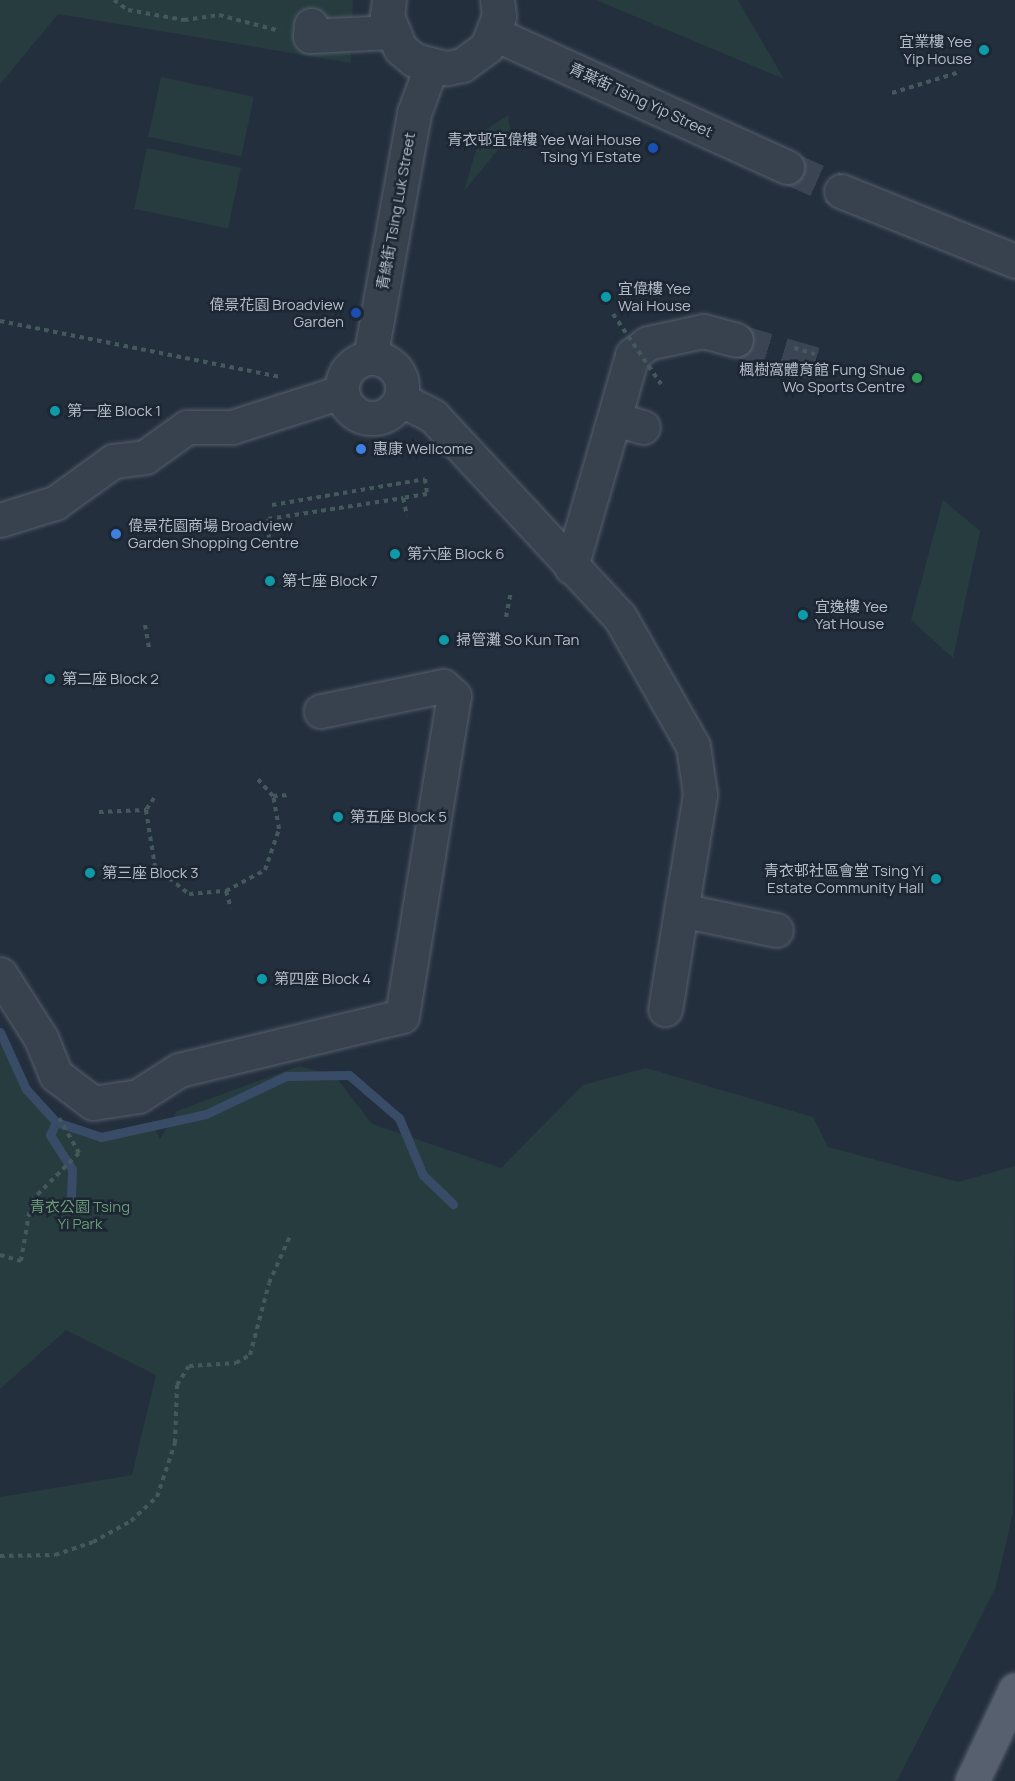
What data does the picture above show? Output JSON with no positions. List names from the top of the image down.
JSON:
{
  "streets": {
    "street": ["青葉街 Tsing Yip Street", "青綠街 Tsing Luk Street"]
  },
  "parks": ["青衣公園 Tsing Yi Park"],
  "places": [
    "宜業樓 Yee Yip House",
    "青衣邨宜偉樓 Yee Wai House Tsing Yi Estate",
    "宜偉樓 Yee Wai House",
    "偉景花園 Broadview Garden",
    "楓樹窩體育館 Fung Shue Wo Sports Centre",
    "第一座 Block 1",
    "惠康 Wellcome",
    "偉景花園商場 Broadview Garden Shopping Centre",
    "第六座 Block 6",
    "第七座 Block 7",
    "宜逸樓 Yee Yat House",
    "掃管灘 So Kun Tan",
    "第二座 Block 2",
    "第五座 Block 5",
    "第三座 Block 3",
    "青衣邨社區會堂 Tsing Yi Estate Community Hall",
    "第四座 Block 4"
  ]
}
